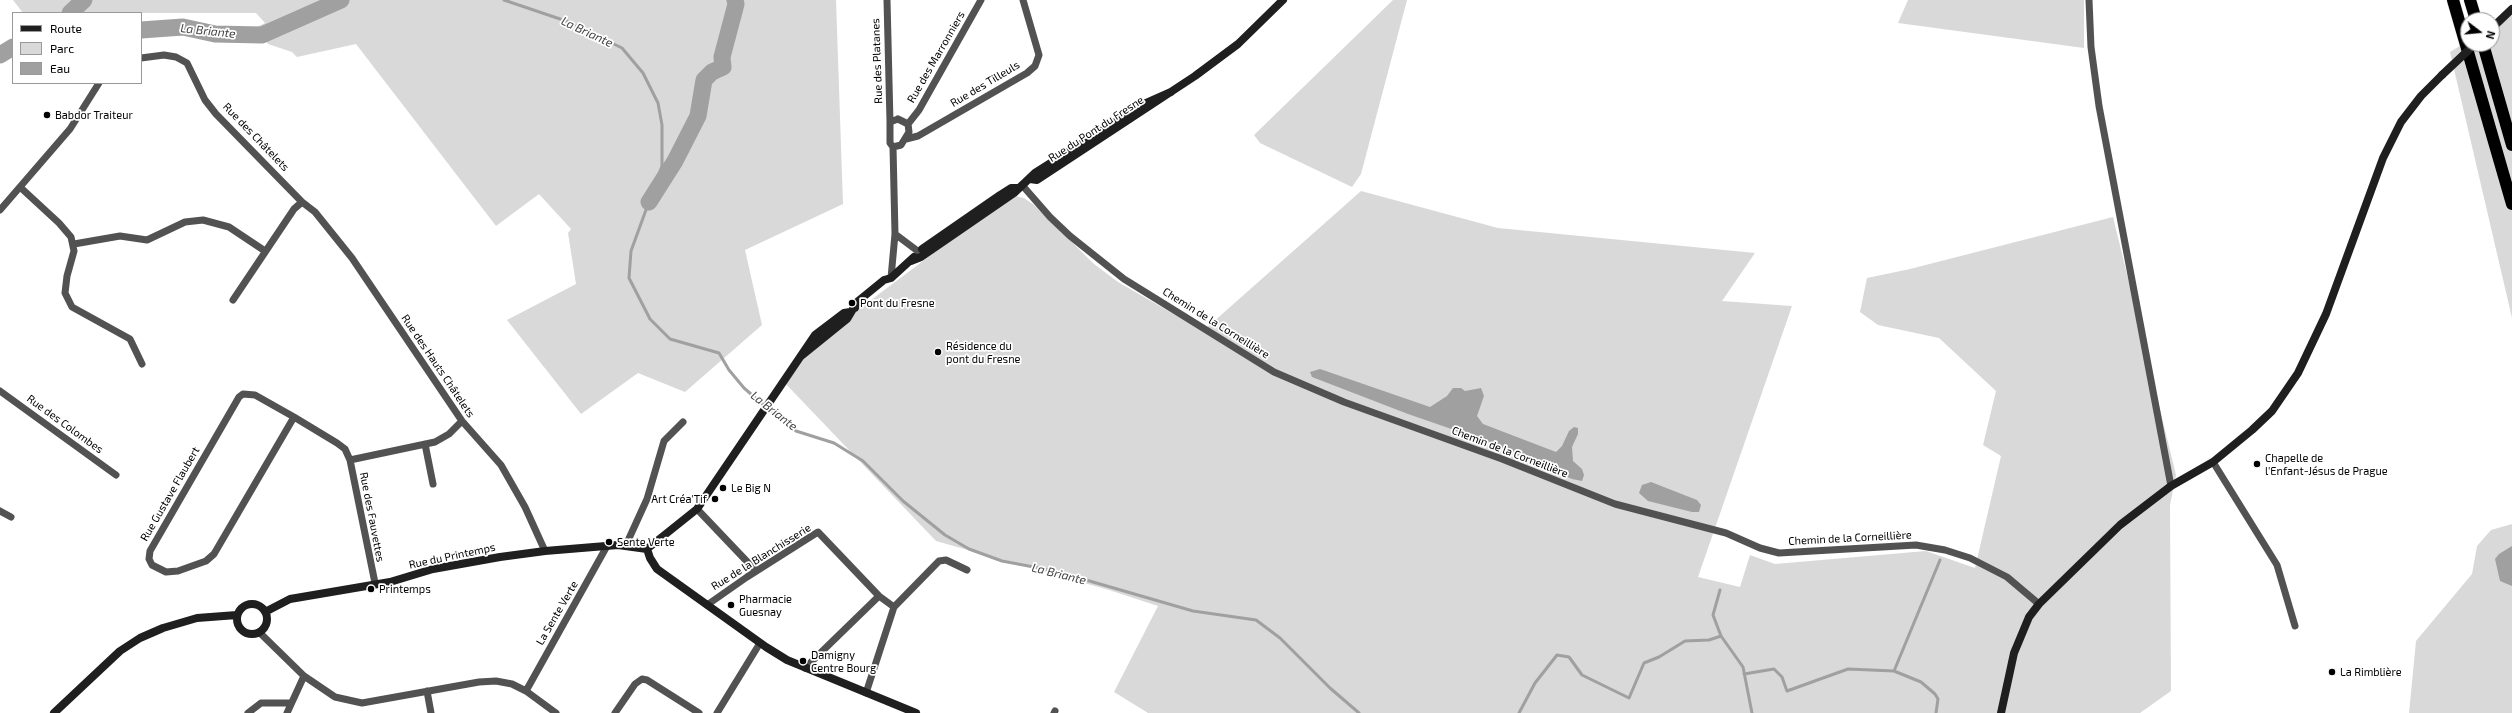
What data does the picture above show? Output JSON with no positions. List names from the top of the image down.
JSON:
{
  "streets": {
    "main road": ["Rue du Pont du Fresne", "Rue du Printemps"],
    "street": [
      "Rue des Marronniers",
      "Rue des Platanes",
      "Rue des Tilleuls",
      "Rue des Châtelets",
      "Chemin de la Corneillière",
      "Rue des Hauts Châtelets",
      "Rue des Colombes",
      "Rue Gustave Flaubert",
      "Rue des Fauvettes",
      "Rue de la Blanchisserie",
      "La Sente Verte"
    ]
  },
  "crossings": [
    ["Rue des Platanes", "Rue des Tilleuls"],
    ["Rue du Pont du Fresne", "Chemin de la Corneillière"],
    ["Rue du Pont du Fresne", "Rue du Printemps"],
    ["Rue des Châtelets", "Rue des Hauts Châtelets"],
    ["Rue des Hauts Châtelets", "Rue des Fauvettes"],
    ["Rue des Hauts Châtelets", "Rue du Printemps"],
    ["Rue Gustave Flaubert", "Rue des Fauvettes"],
    ["Rue des Fauvettes", "Rue du Printemps"],
    ["Rue du Printemps", "La Sente Verte"]
  ],
  "water": ["La Briante"],
  "places": [
    "Babdor Traiteur",
    "Pont du Fresne",
    "Résidence du pont du Fresne",
    "Chapelle de l'Enfant-Jésus de Prague",
    "Le Big N",
    "Art Créa'Tif",
    "Sente Verte",
    "Printemps",
    "Pharmacie Guesnay",
    "Damigny Centre Bourg",
    "La Rimblière"
  ],
  "legend": ["Route", "Parc", "Eau"],
  "north": "right"
}
